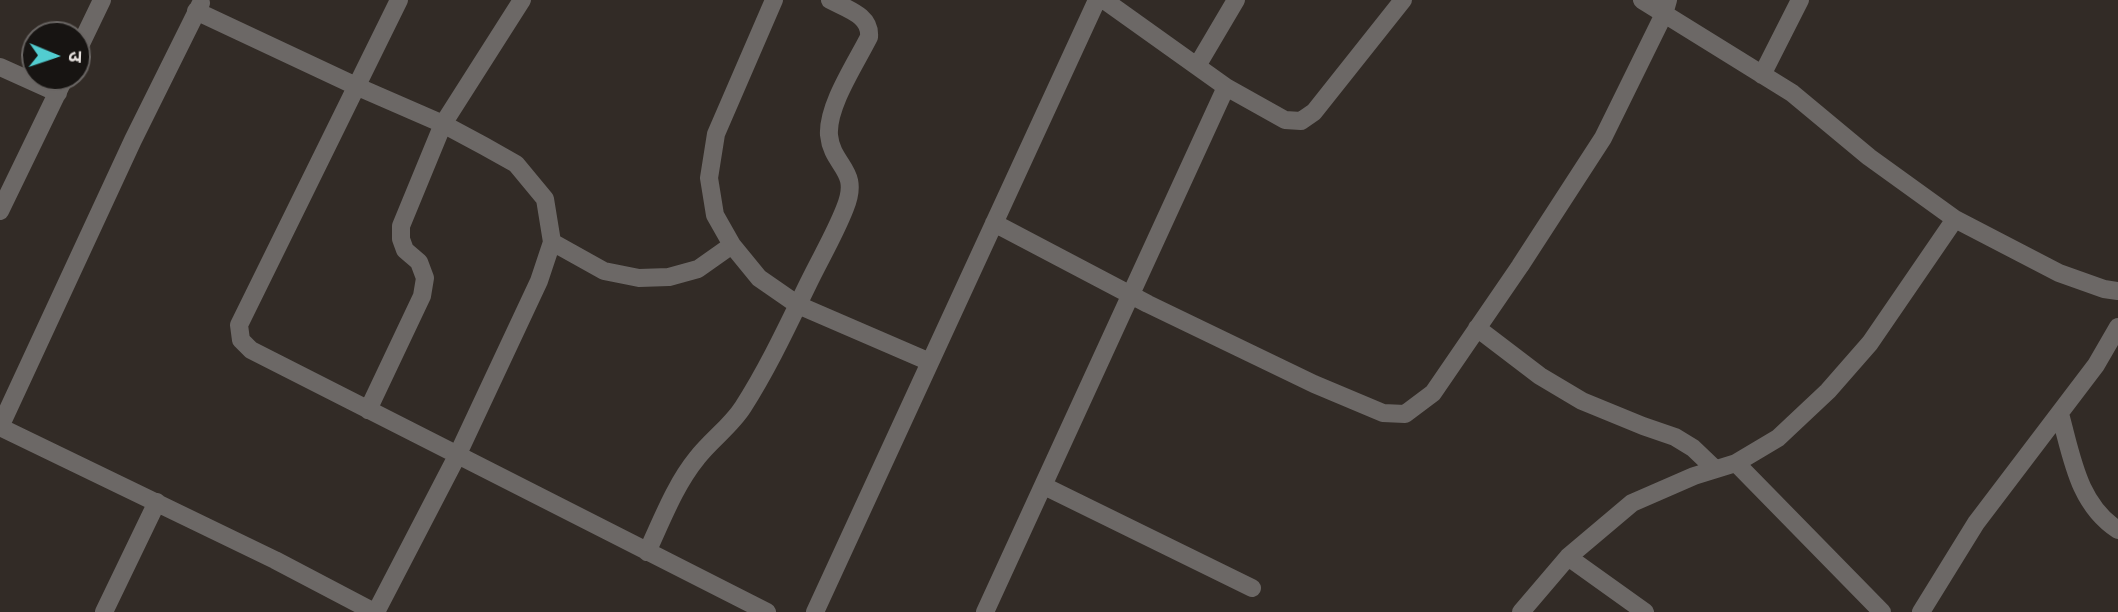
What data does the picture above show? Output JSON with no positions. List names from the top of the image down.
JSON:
{
  "north": "right"
}
